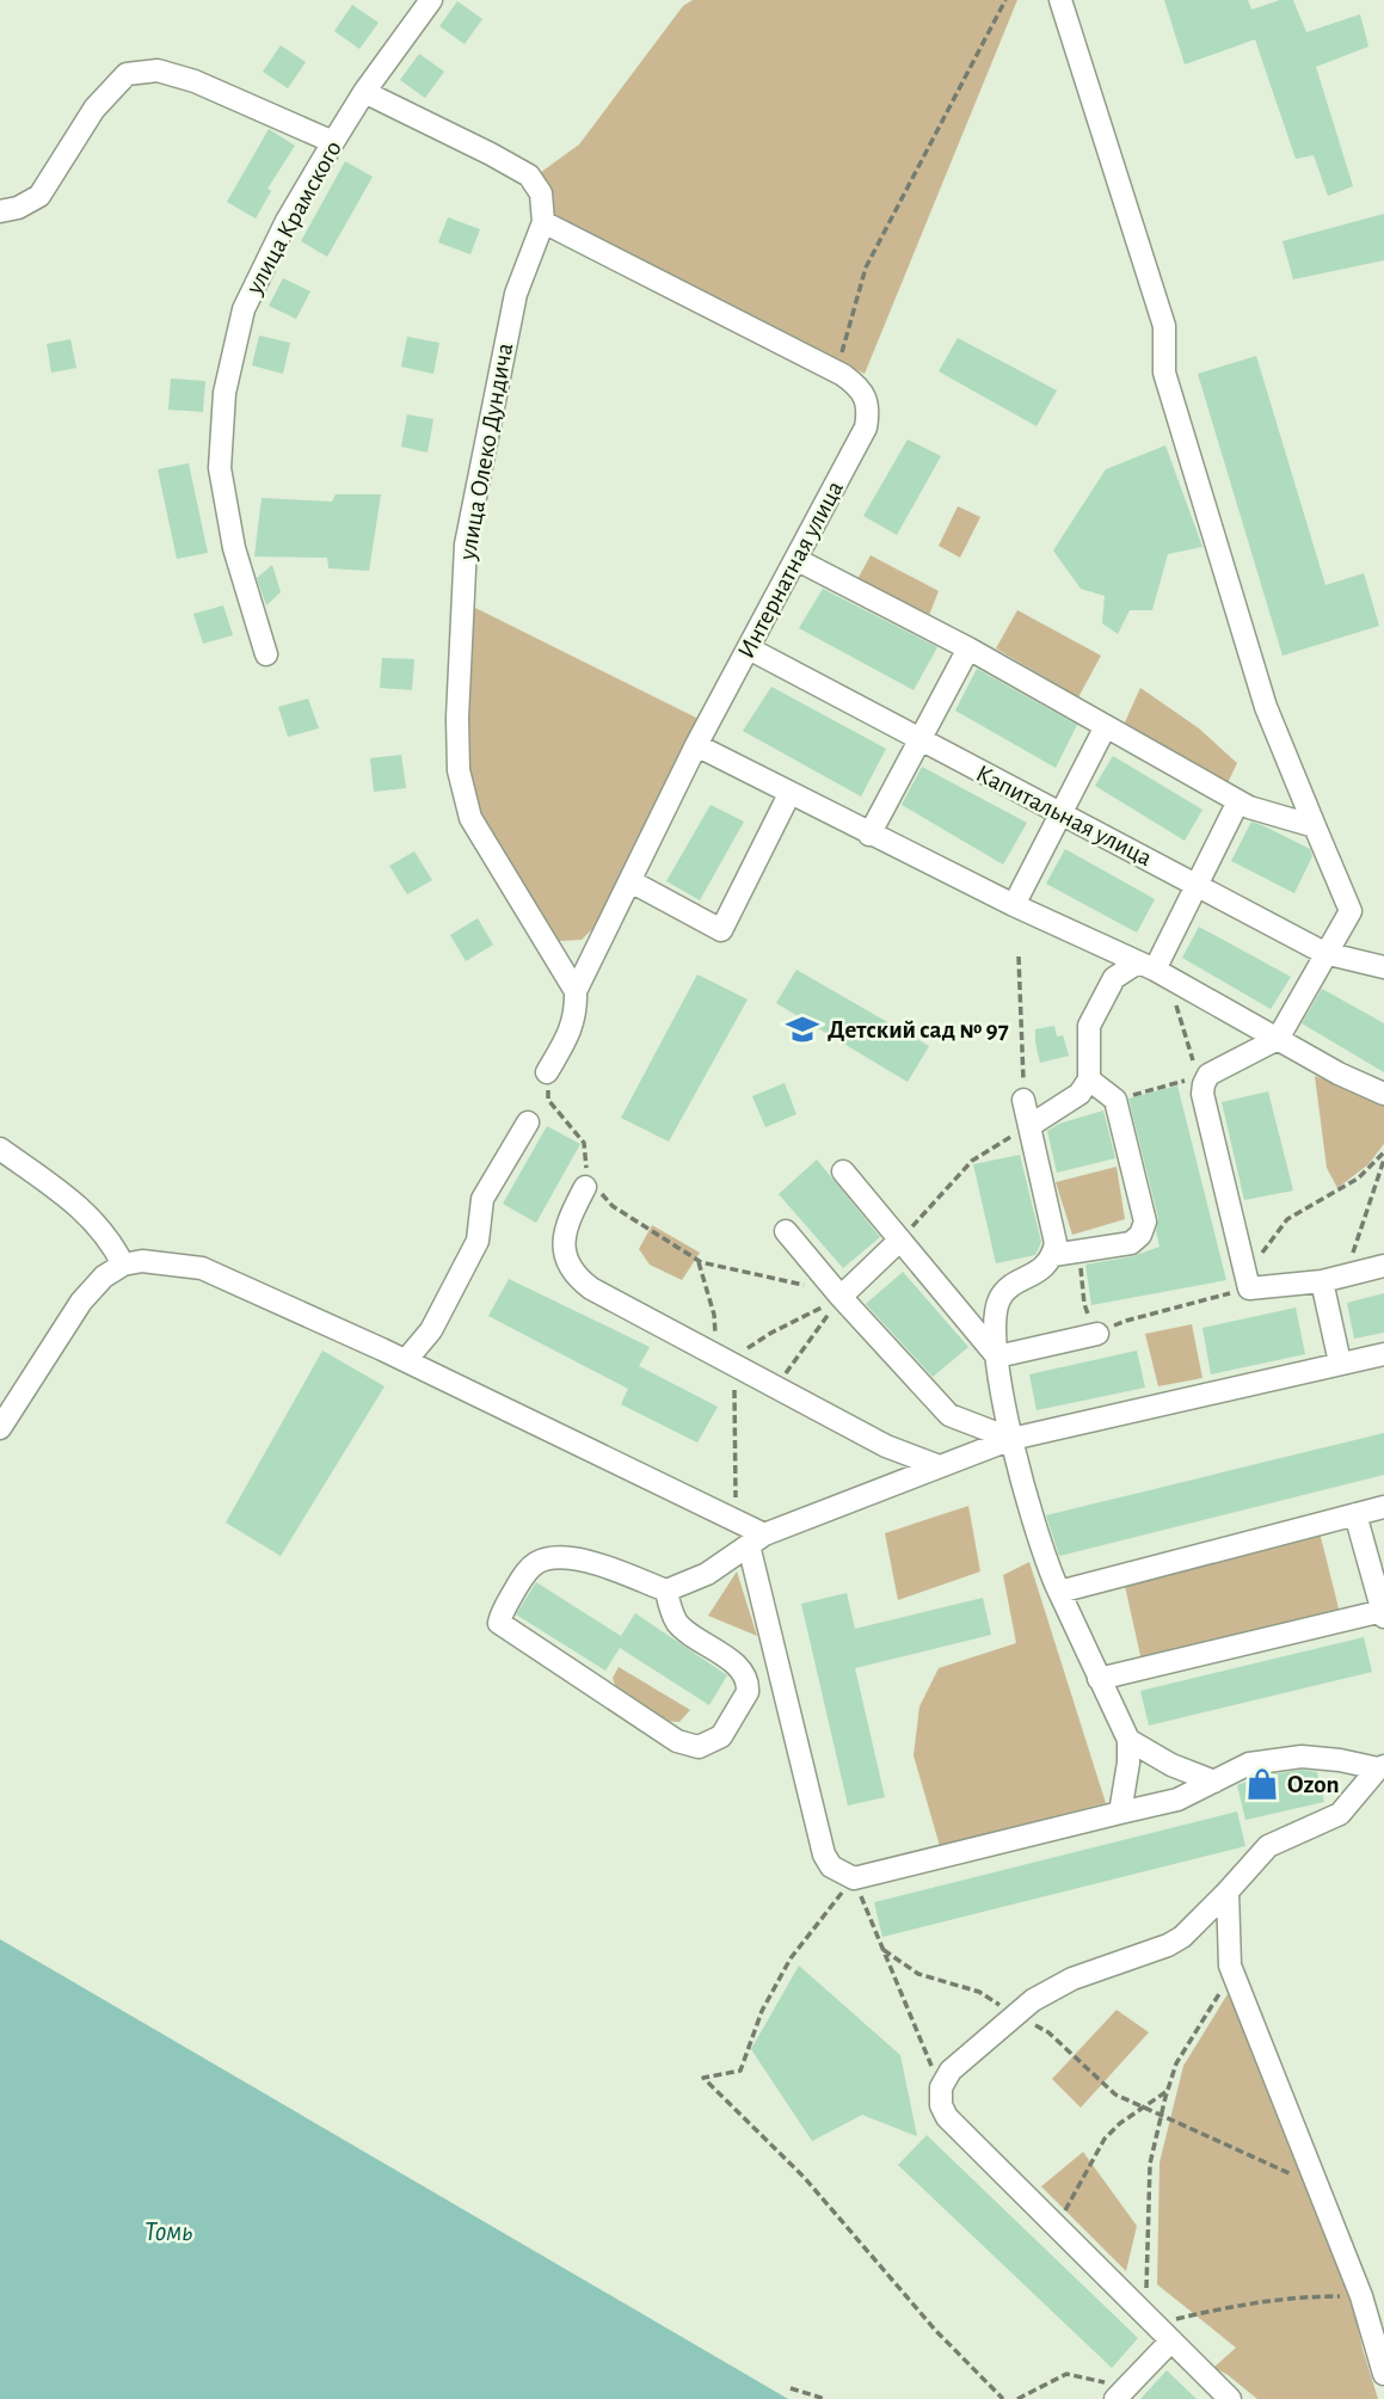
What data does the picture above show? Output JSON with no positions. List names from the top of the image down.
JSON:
{
  "streets": {
    "street": [
      "улица Крамского",
      "улица Олеко Дундича",
      "Интернатная улица",
      "Капитальная улица"
    ]
  },
  "crossings": [
    ["улица Олеко Дундича", "Интернатная улица"],
    ["Интернатная улица", "Капитальная улица"]
  ],
  "water": ["Томь"],
  "places": {
    "school or university": ["Детский сад № 97"],
    "shop": ["Ozon"]
  }
}
